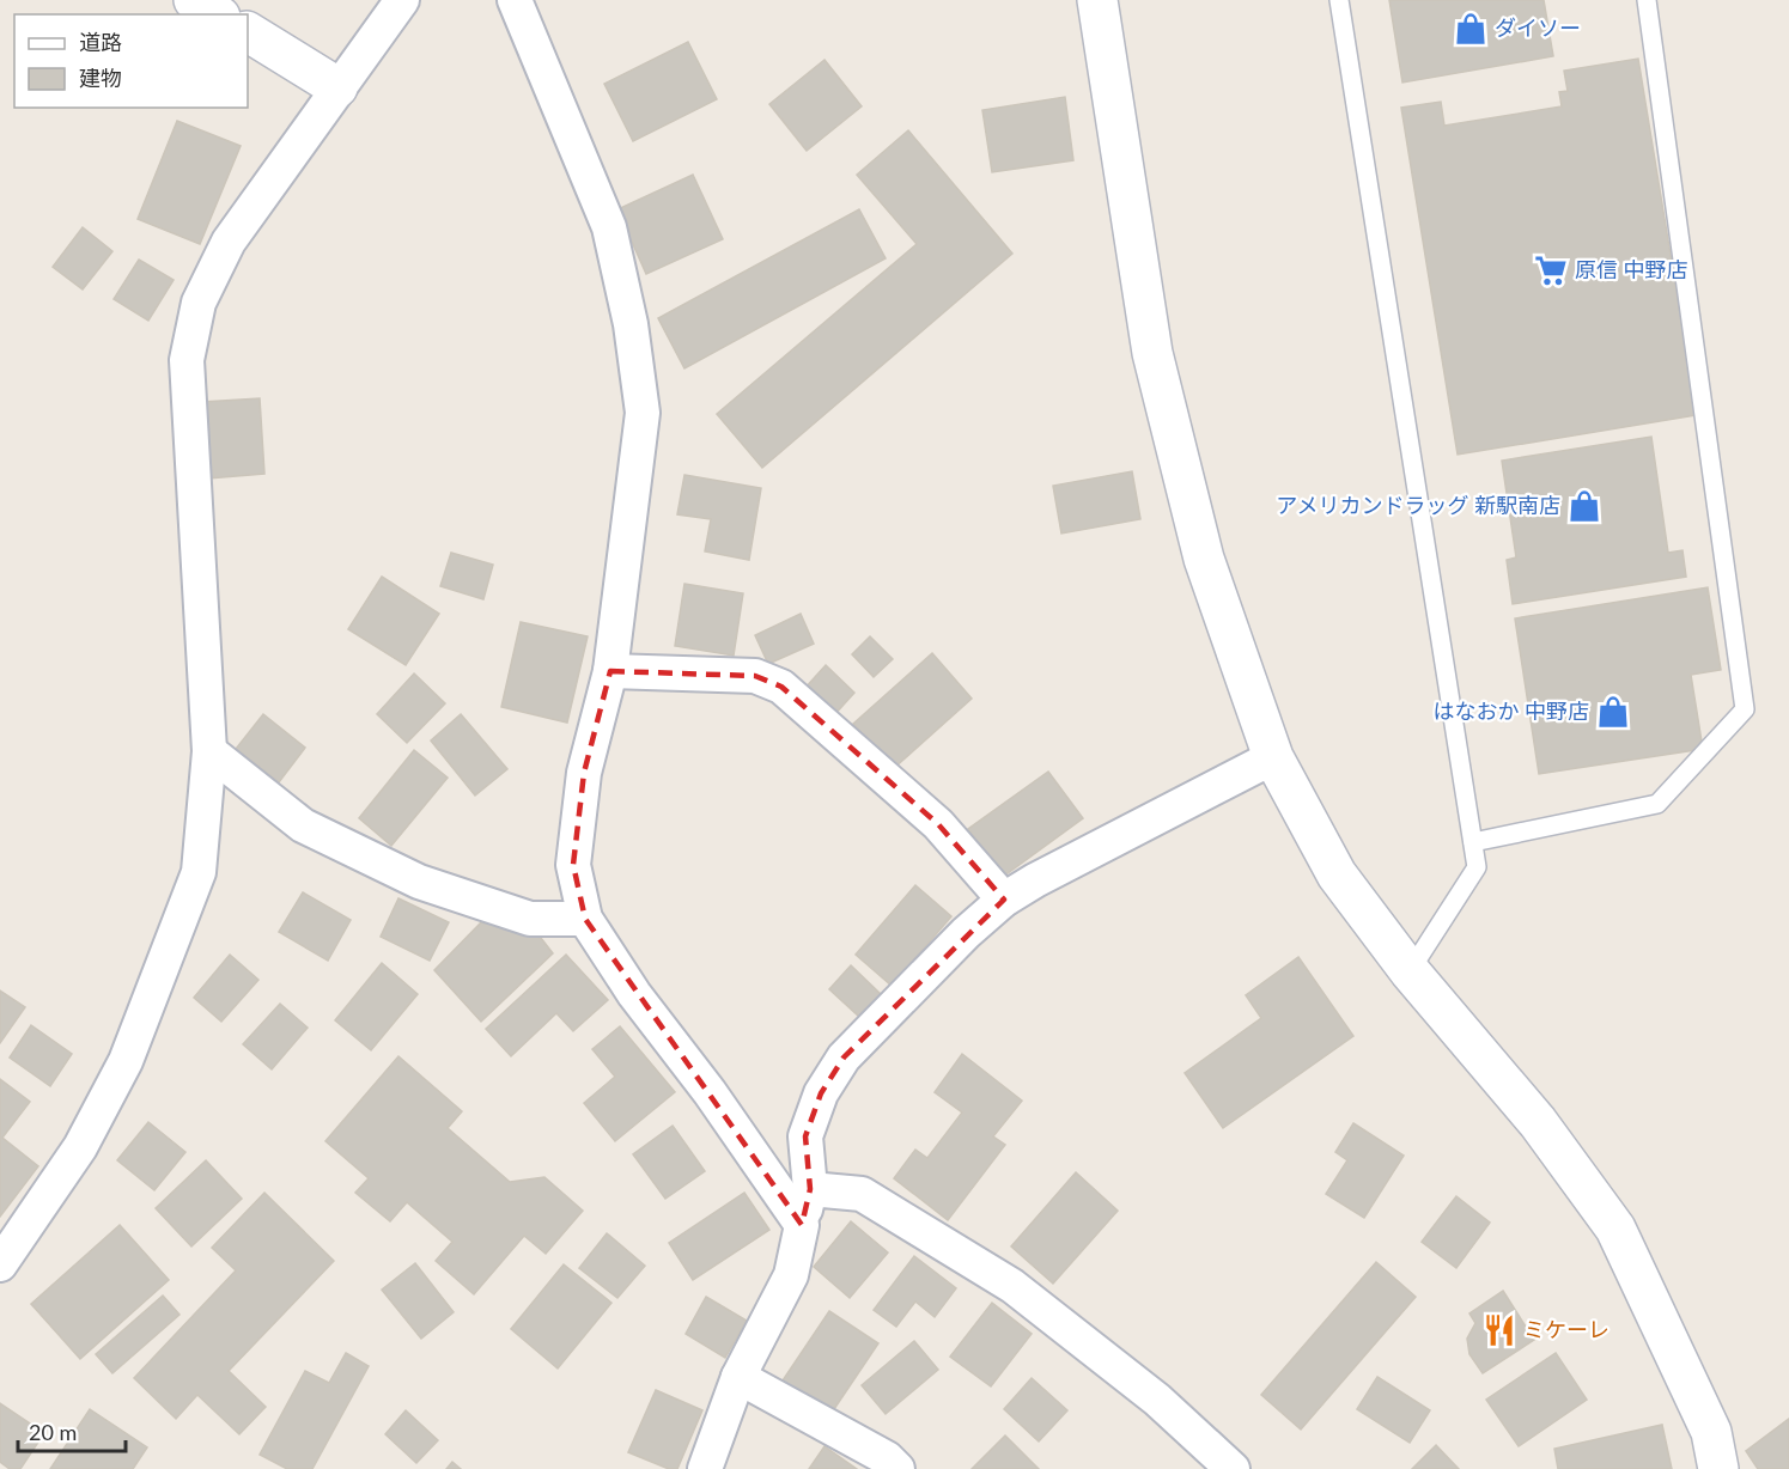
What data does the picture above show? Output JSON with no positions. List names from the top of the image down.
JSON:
{
  "places": {
    "shop": ["ダイソー", "アメリカンドラッグ 新駅南店", "はなおか 中野店"],
    "supermarket": ["原信 中野店"],
    "restaurant": ["ミケーレ"]
  },
  "legend": ["道路", "建物"],
  "scale_bar": "20 m"
}
